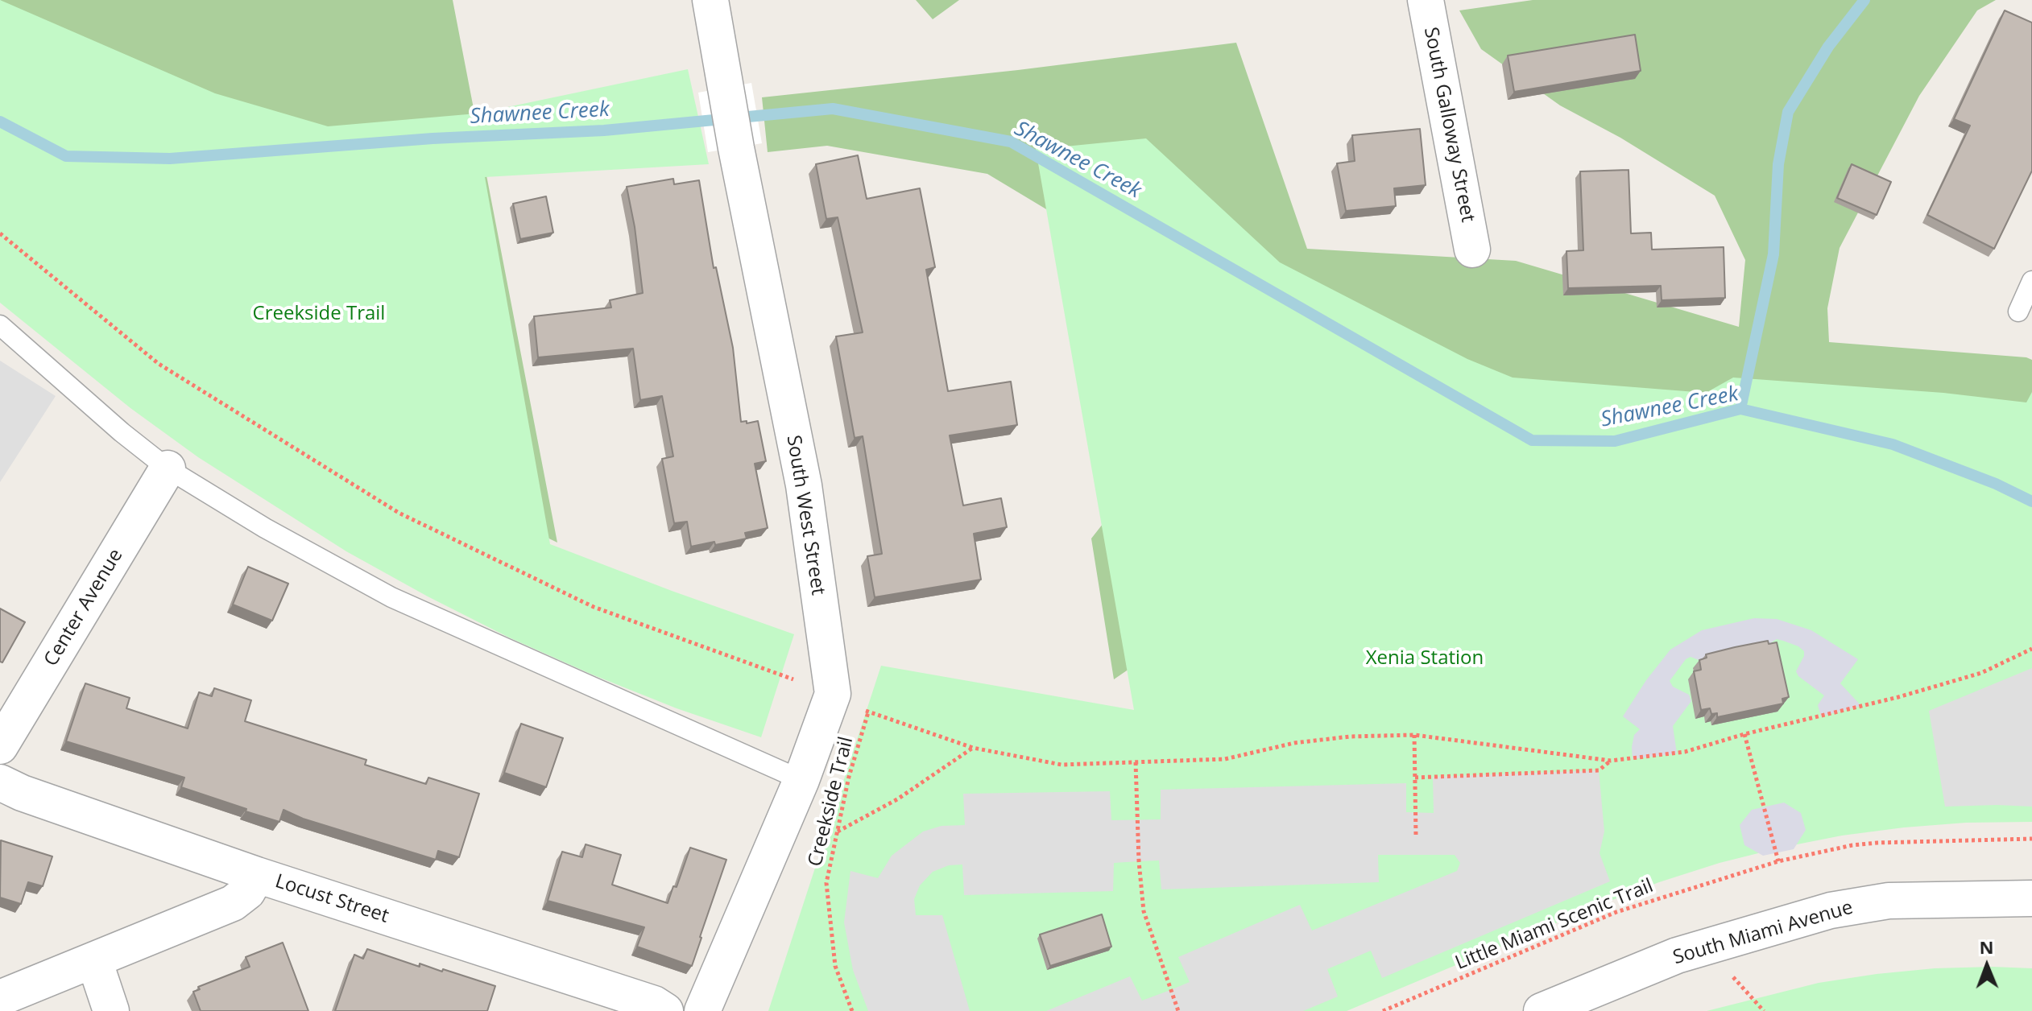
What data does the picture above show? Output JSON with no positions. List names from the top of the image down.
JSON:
{
  "streets": {
    "street": [
      "South Galloway Street",
      "South West Street",
      "Center Avenue",
      "Locust Street",
      "South Miami Avenue"
    ],
    "path": ["Creekside Trail", "Little Miami Scenic Trail"]
  },
  "water": ["Shawnee Creek"],
  "parks": ["Creekside Trail", "Xenia Station"],
  "north": "top"
}
